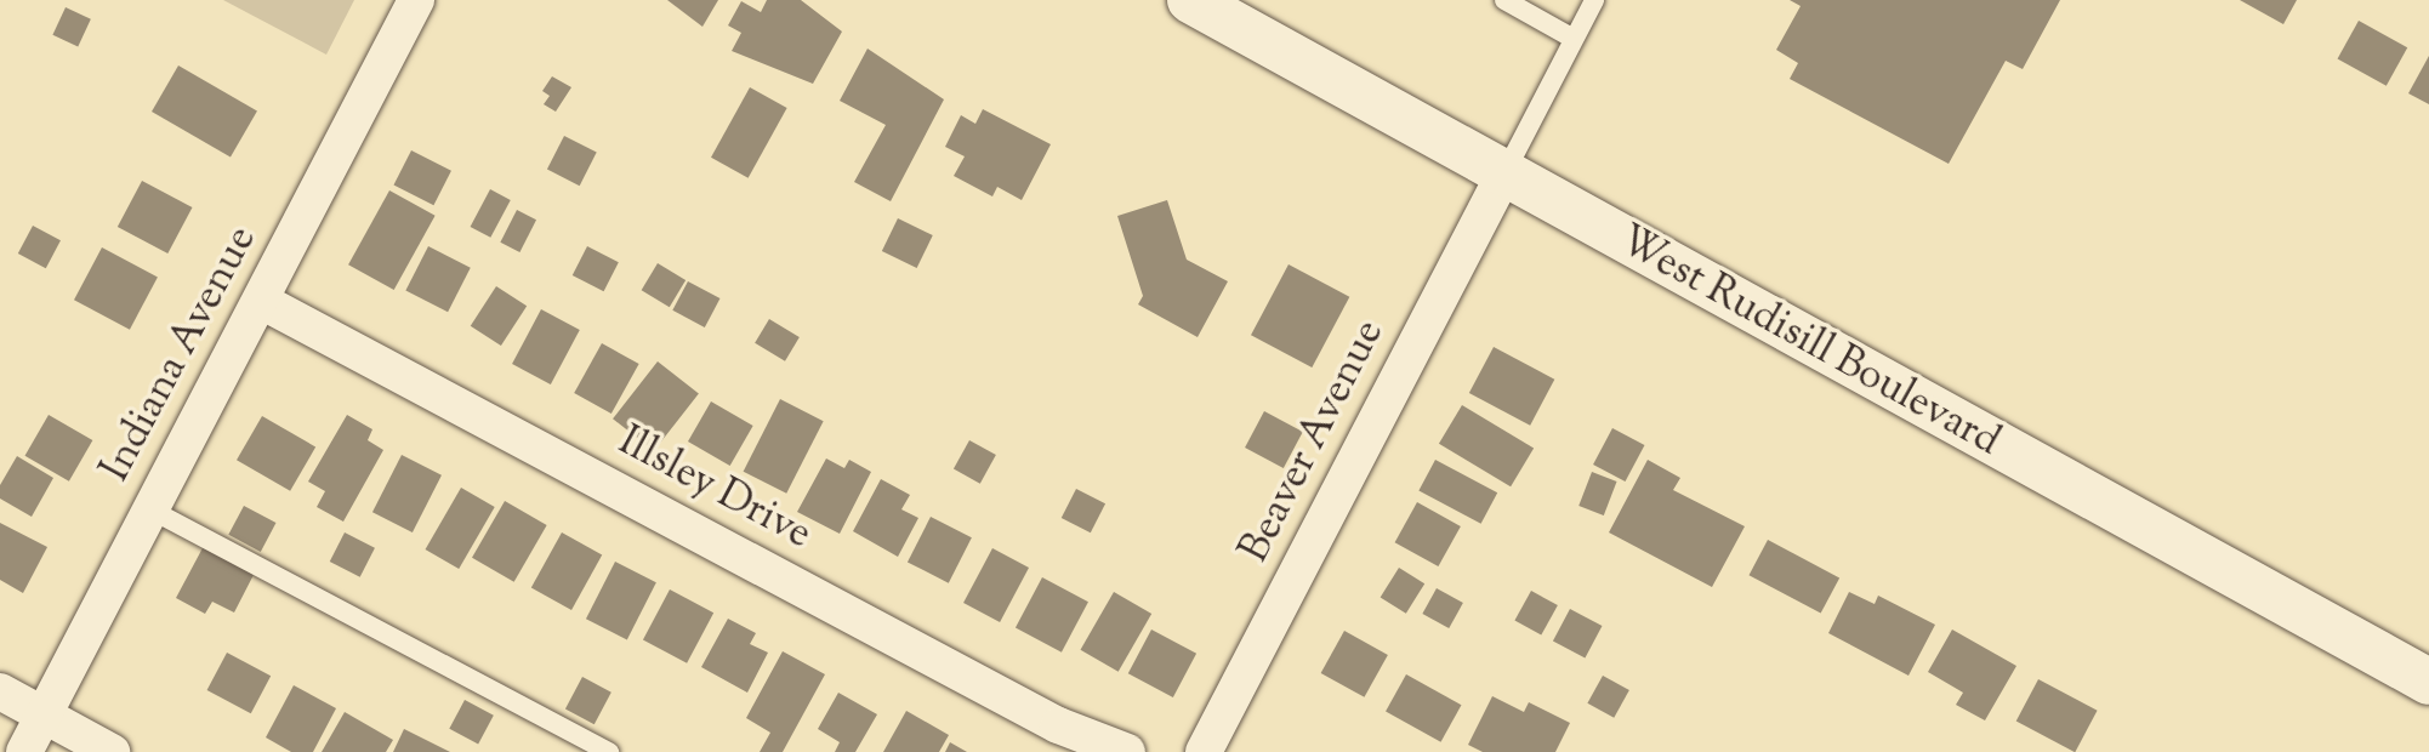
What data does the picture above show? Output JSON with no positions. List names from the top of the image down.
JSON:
{
  "streets": {
    "street": [
      "West Rudisill Boulevard",
      "Indiana Avenue",
      "Beaver Avenue",
      "Illsley Drive"
    ]
  },
  "crossings": [
    ["West Rudisill Boulevard", "Beaver Avenue"],
    ["Indiana Avenue", "Illsley Drive"]
  ]
}
